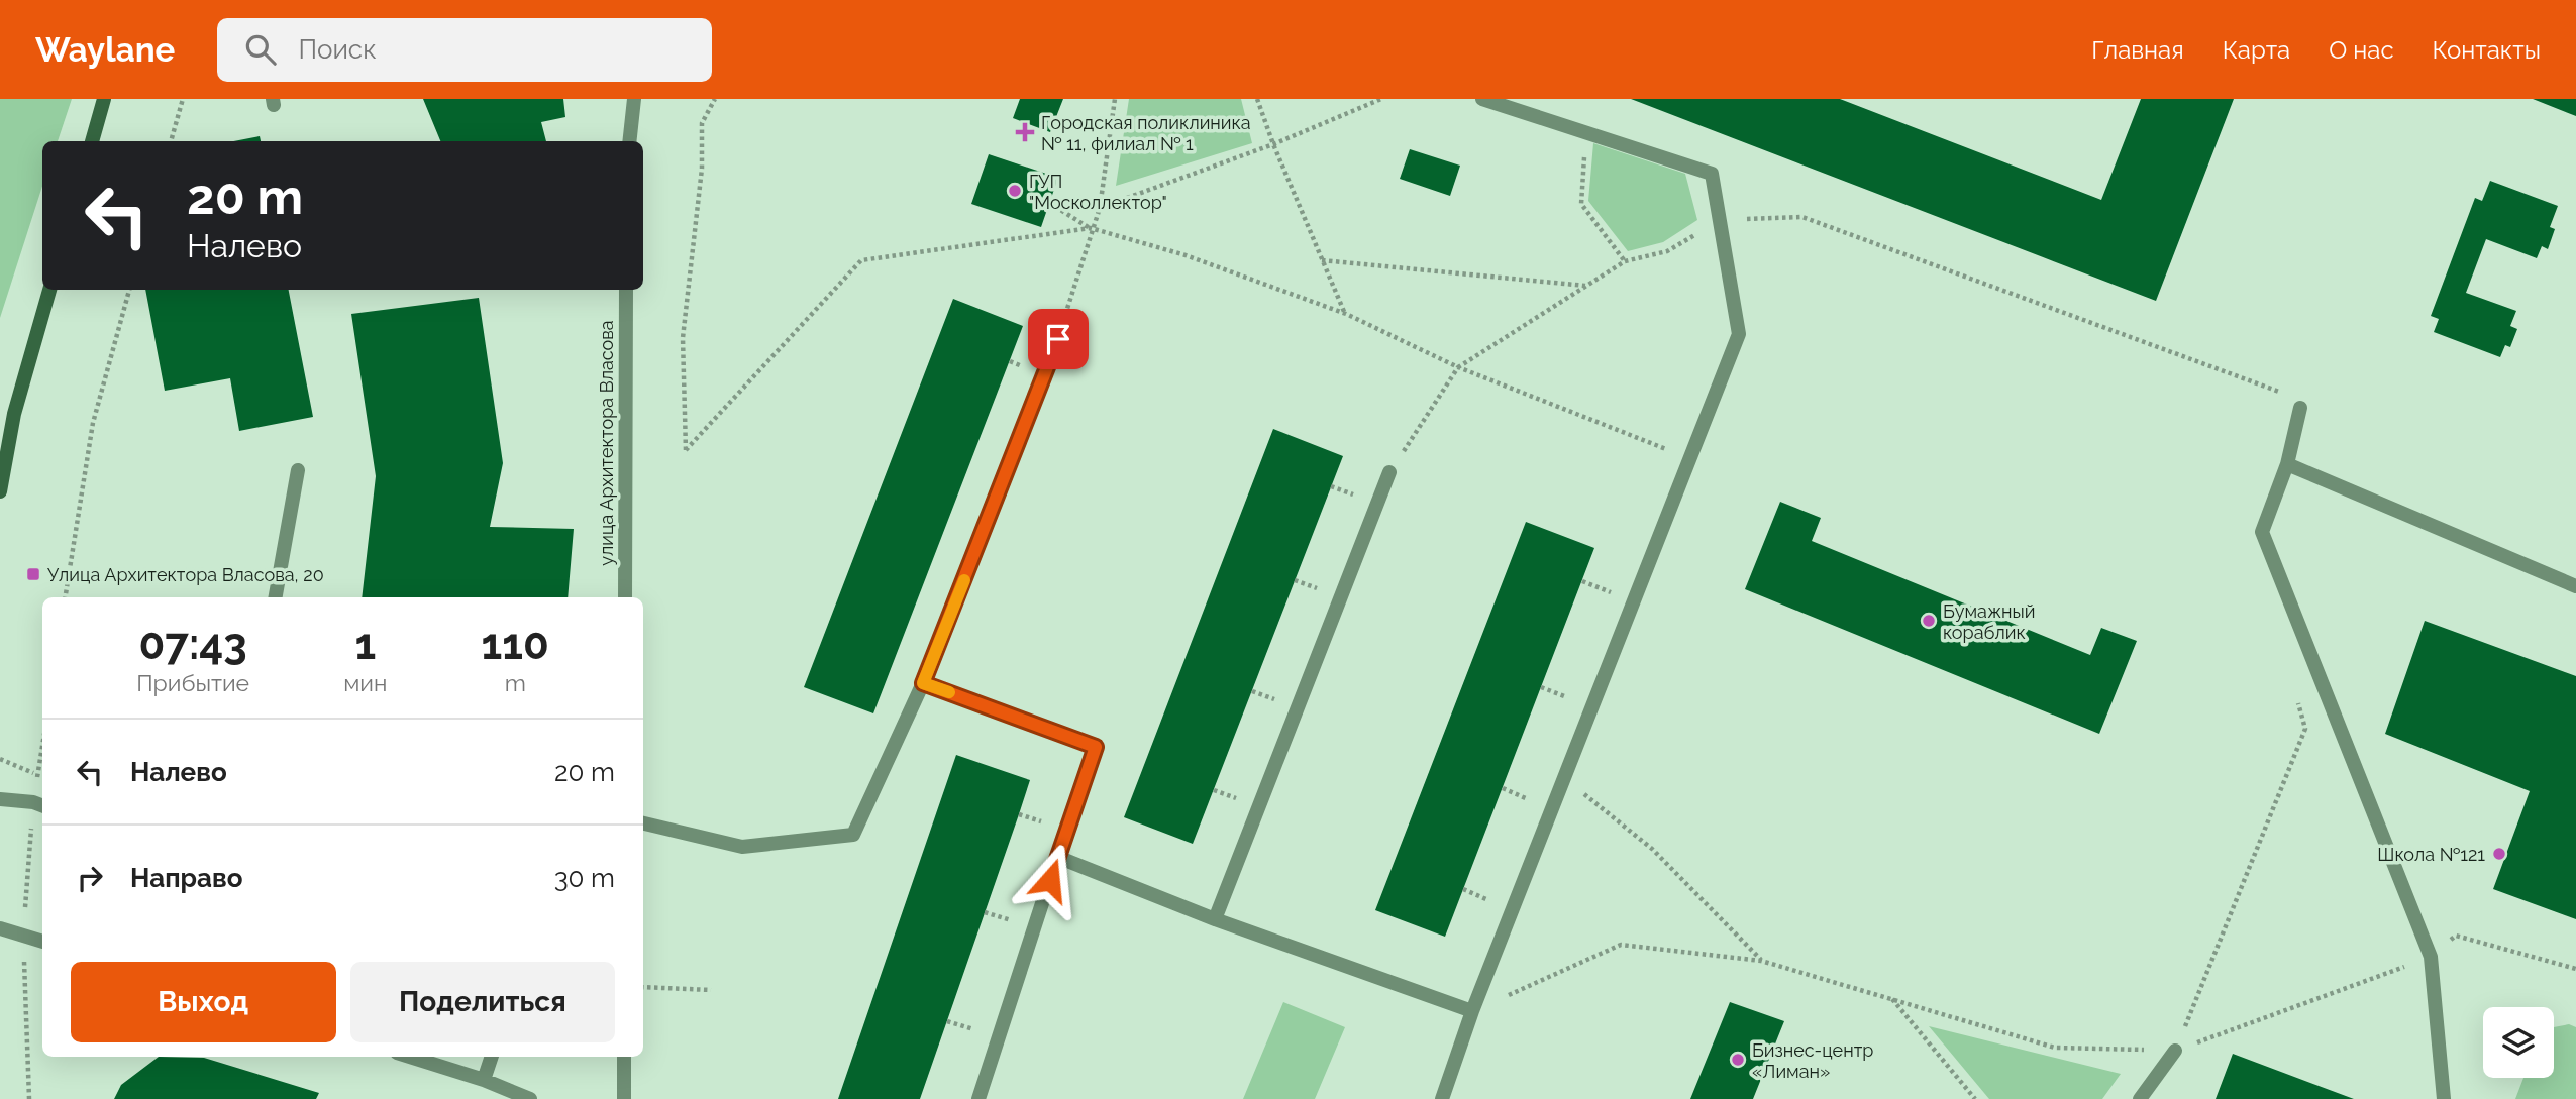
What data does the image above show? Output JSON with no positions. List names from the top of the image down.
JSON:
{
  "streets": {
    "street": ["улица Архитектора Власова"]
  },
  "places": {
    "health": ["Городская поликлиника № 11, филиал № 1"],
    "other": [
      "ГУП \"Москоллектор\"",
      "Бумажный кораблик",
      "Школа №121",
      "Бизнес-центр «Лиман»"
    ],
    "transit": ["Улица Архитектора Власова, 20"]
  },
  "page": {
    "header": "Waylane",
    "search": "Поиск",
    "nav": [
      "Главная",
      "Карта",
      "О нас",
      "Контакты"
    ],
    "turn": ["20 m", "Налево"],
    "eta": [
      "07:43",
      "Прибытие",
      "1",
      "мин",
      "110",
      "m"
    ],
    "list": [
      {
        "name": "Налево",
        "value": "20 m"
      },
      {
        "name": "Направо",
        "value": "30 m"
      }
    ],
    "buttons": ["Выход", "Поделиться"]
  }
}
